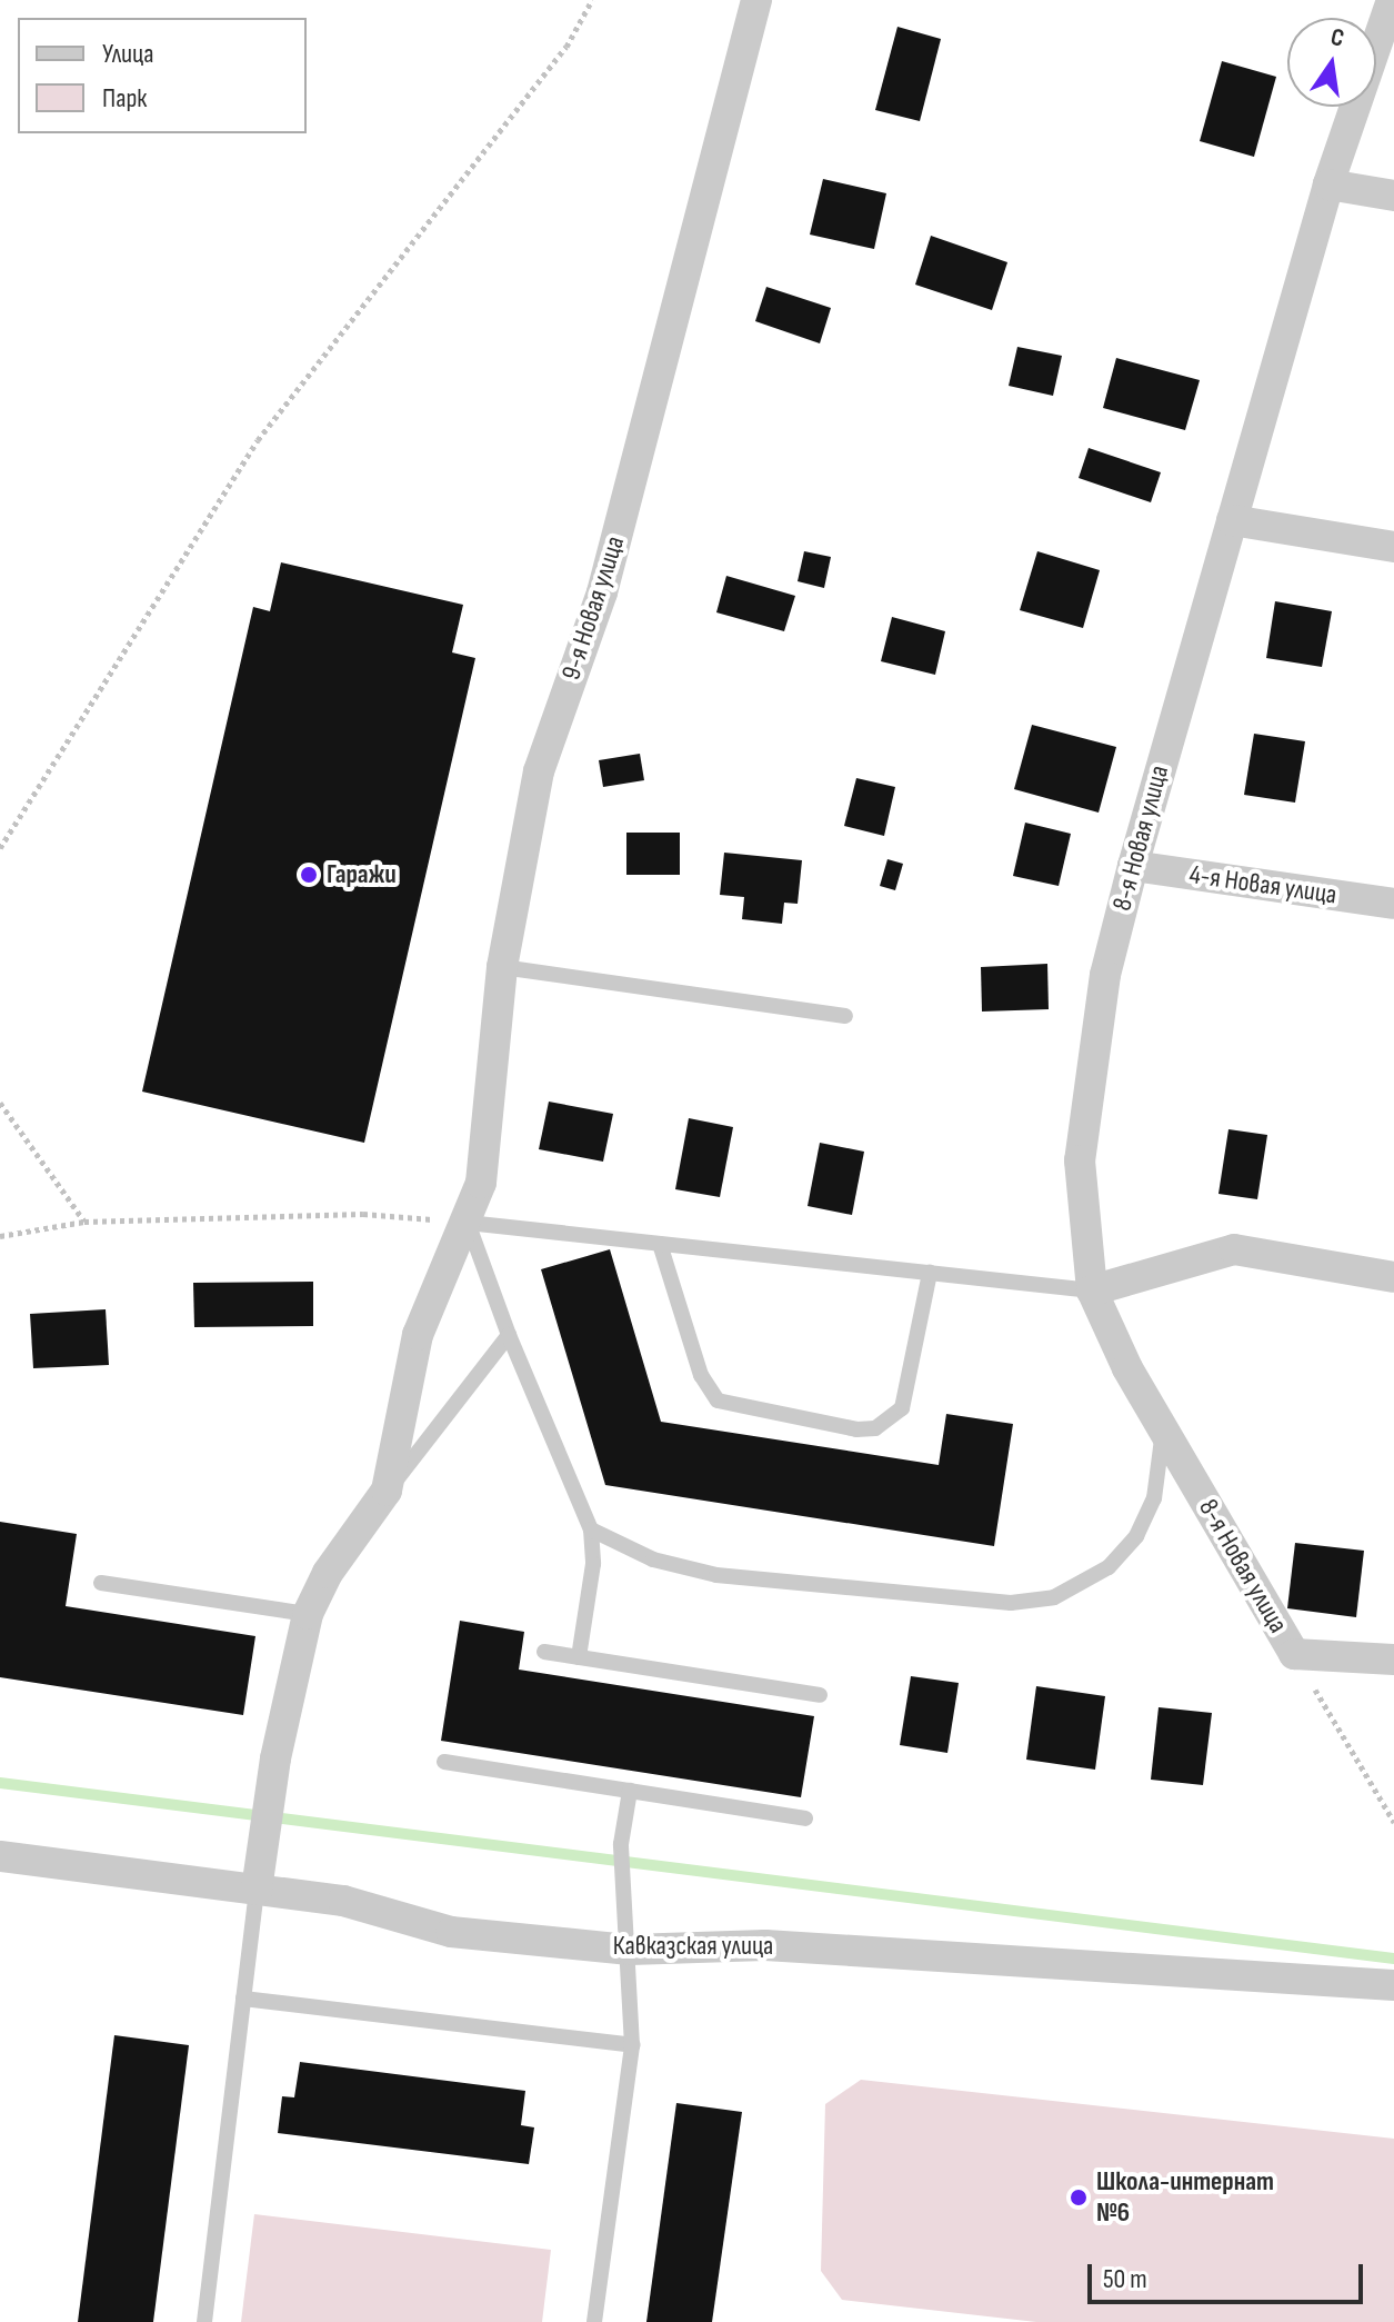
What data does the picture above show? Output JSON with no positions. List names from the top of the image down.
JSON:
{
  "streets": {
    "street": [
      "9-я Новая улица",
      "8-я Новая улица",
      "4-я Новая улица",
      "Кавказская улица"
    ]
  },
  "crossings": [
    ["8-я Новая улица", "4-я Новая улица"]
  ],
  "places": ["Гаражи", "Школа-интернат №6"],
  "legend": ["Улица", "Парк"],
  "scale_bar": "50 m",
  "north": "top"
}
